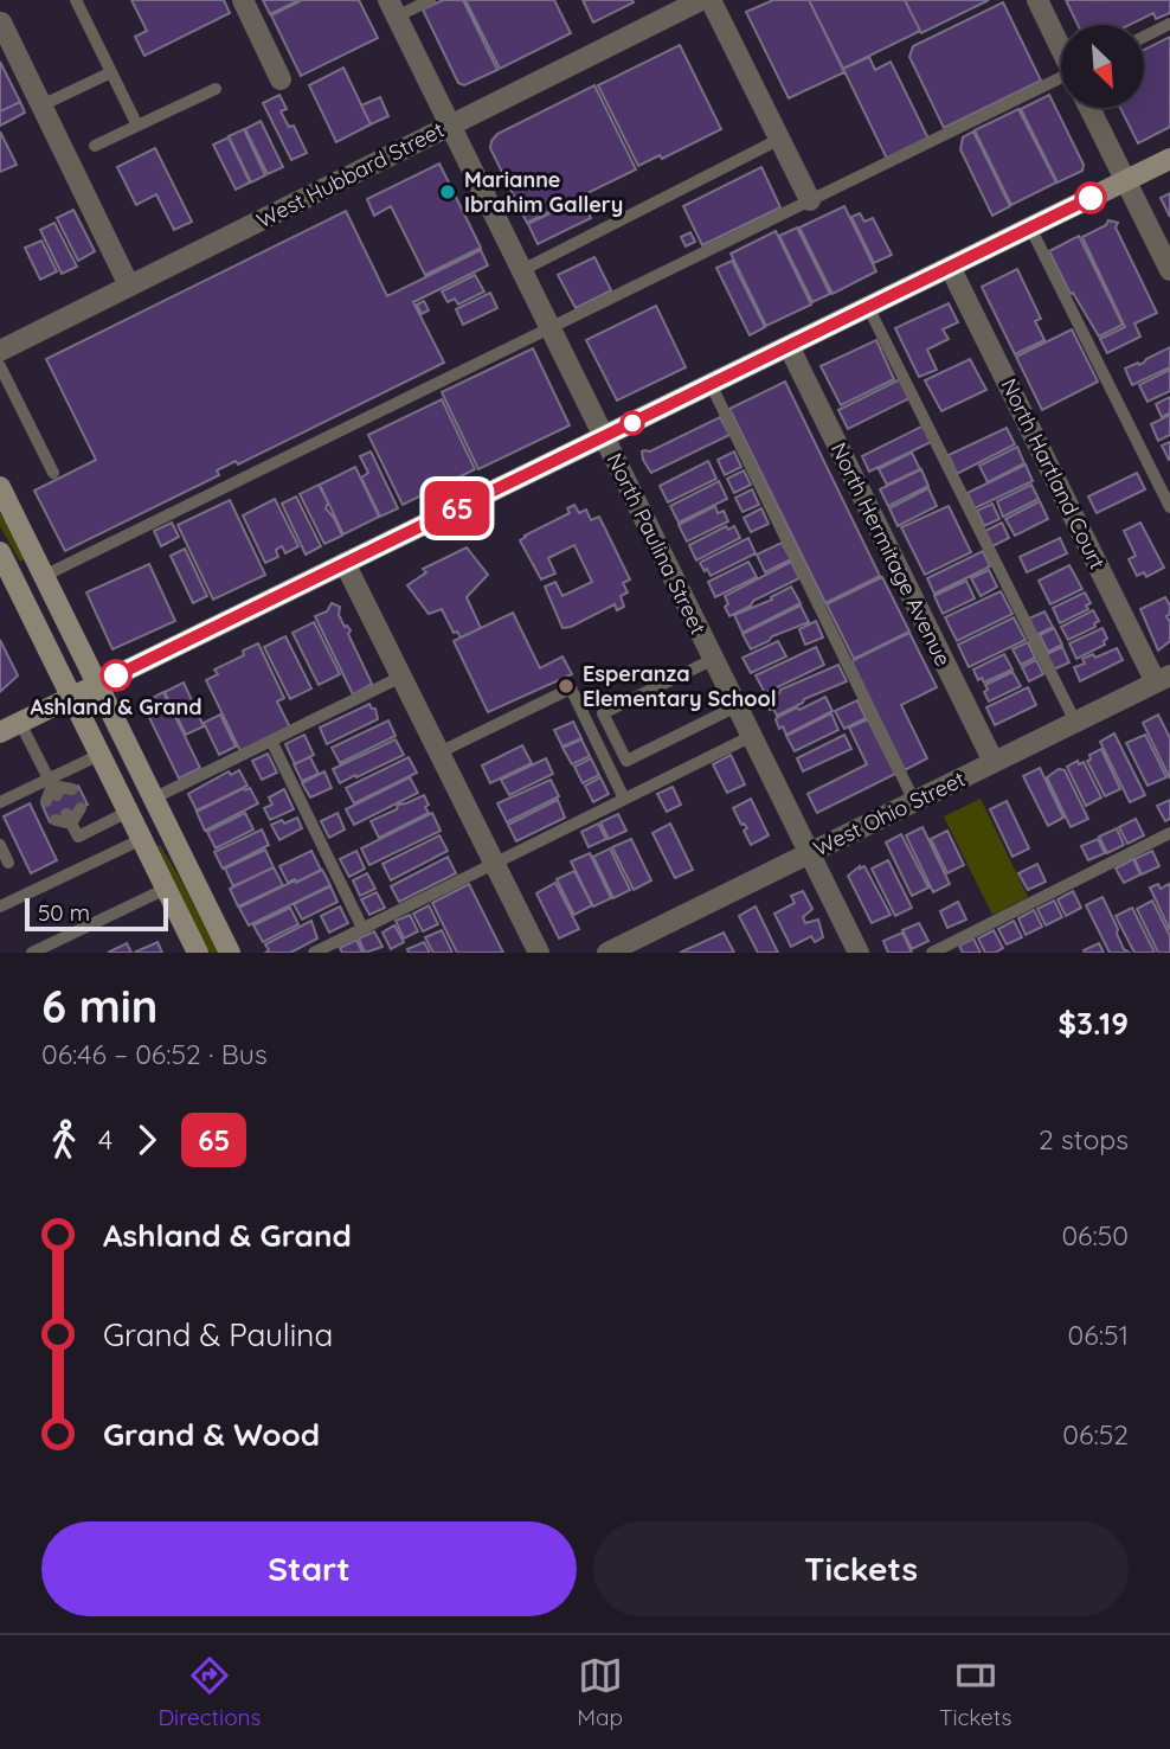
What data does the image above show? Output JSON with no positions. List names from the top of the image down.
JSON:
{
  "streets": {
    "street": [
      "West Hubbard Street",
      "North Hartland Court",
      "North Paulina Street",
      "North Hermitage Avenue",
      "West Ohio Street"
    ]
  },
  "crossings": [
    ["West Hubbard Street", "North Paulina Street"],
    ["North Hartland Court", "West Ohio Street"],
    ["North Paulina Street", "West Ohio Street"],
    ["North Hermitage Avenue", "West Ohio Street"]
  ],
  "places": ["Marianne Ibrahim Gallery", "Ashland & Grand", "Esperanza Elementary School"],
  "lines": ["bus line 65"],
  "scale_bar": "50 m",
  "north": "bottom right",
  "page": {
    "on_map": "65",
    "scale": "50 m",
    "heading": ["6 min", "06:46 – 06:52 · Bus", "$3.19"],
    "legs": ["4", "65", "2 stops"],
    "list": [
      {
        "name": "Ashland & Grand",
        "value": "06:50"
      },
      {
        "name": "Grand & Paulina",
        "value": "06:51"
      },
      {
        "name": "Grand & Wood",
        "value": "06:52"
      }
    ],
    "buttons": ["Start", "Tickets"],
    "tabs": ["Directions", "Map", "Tickets"]
  }
}
